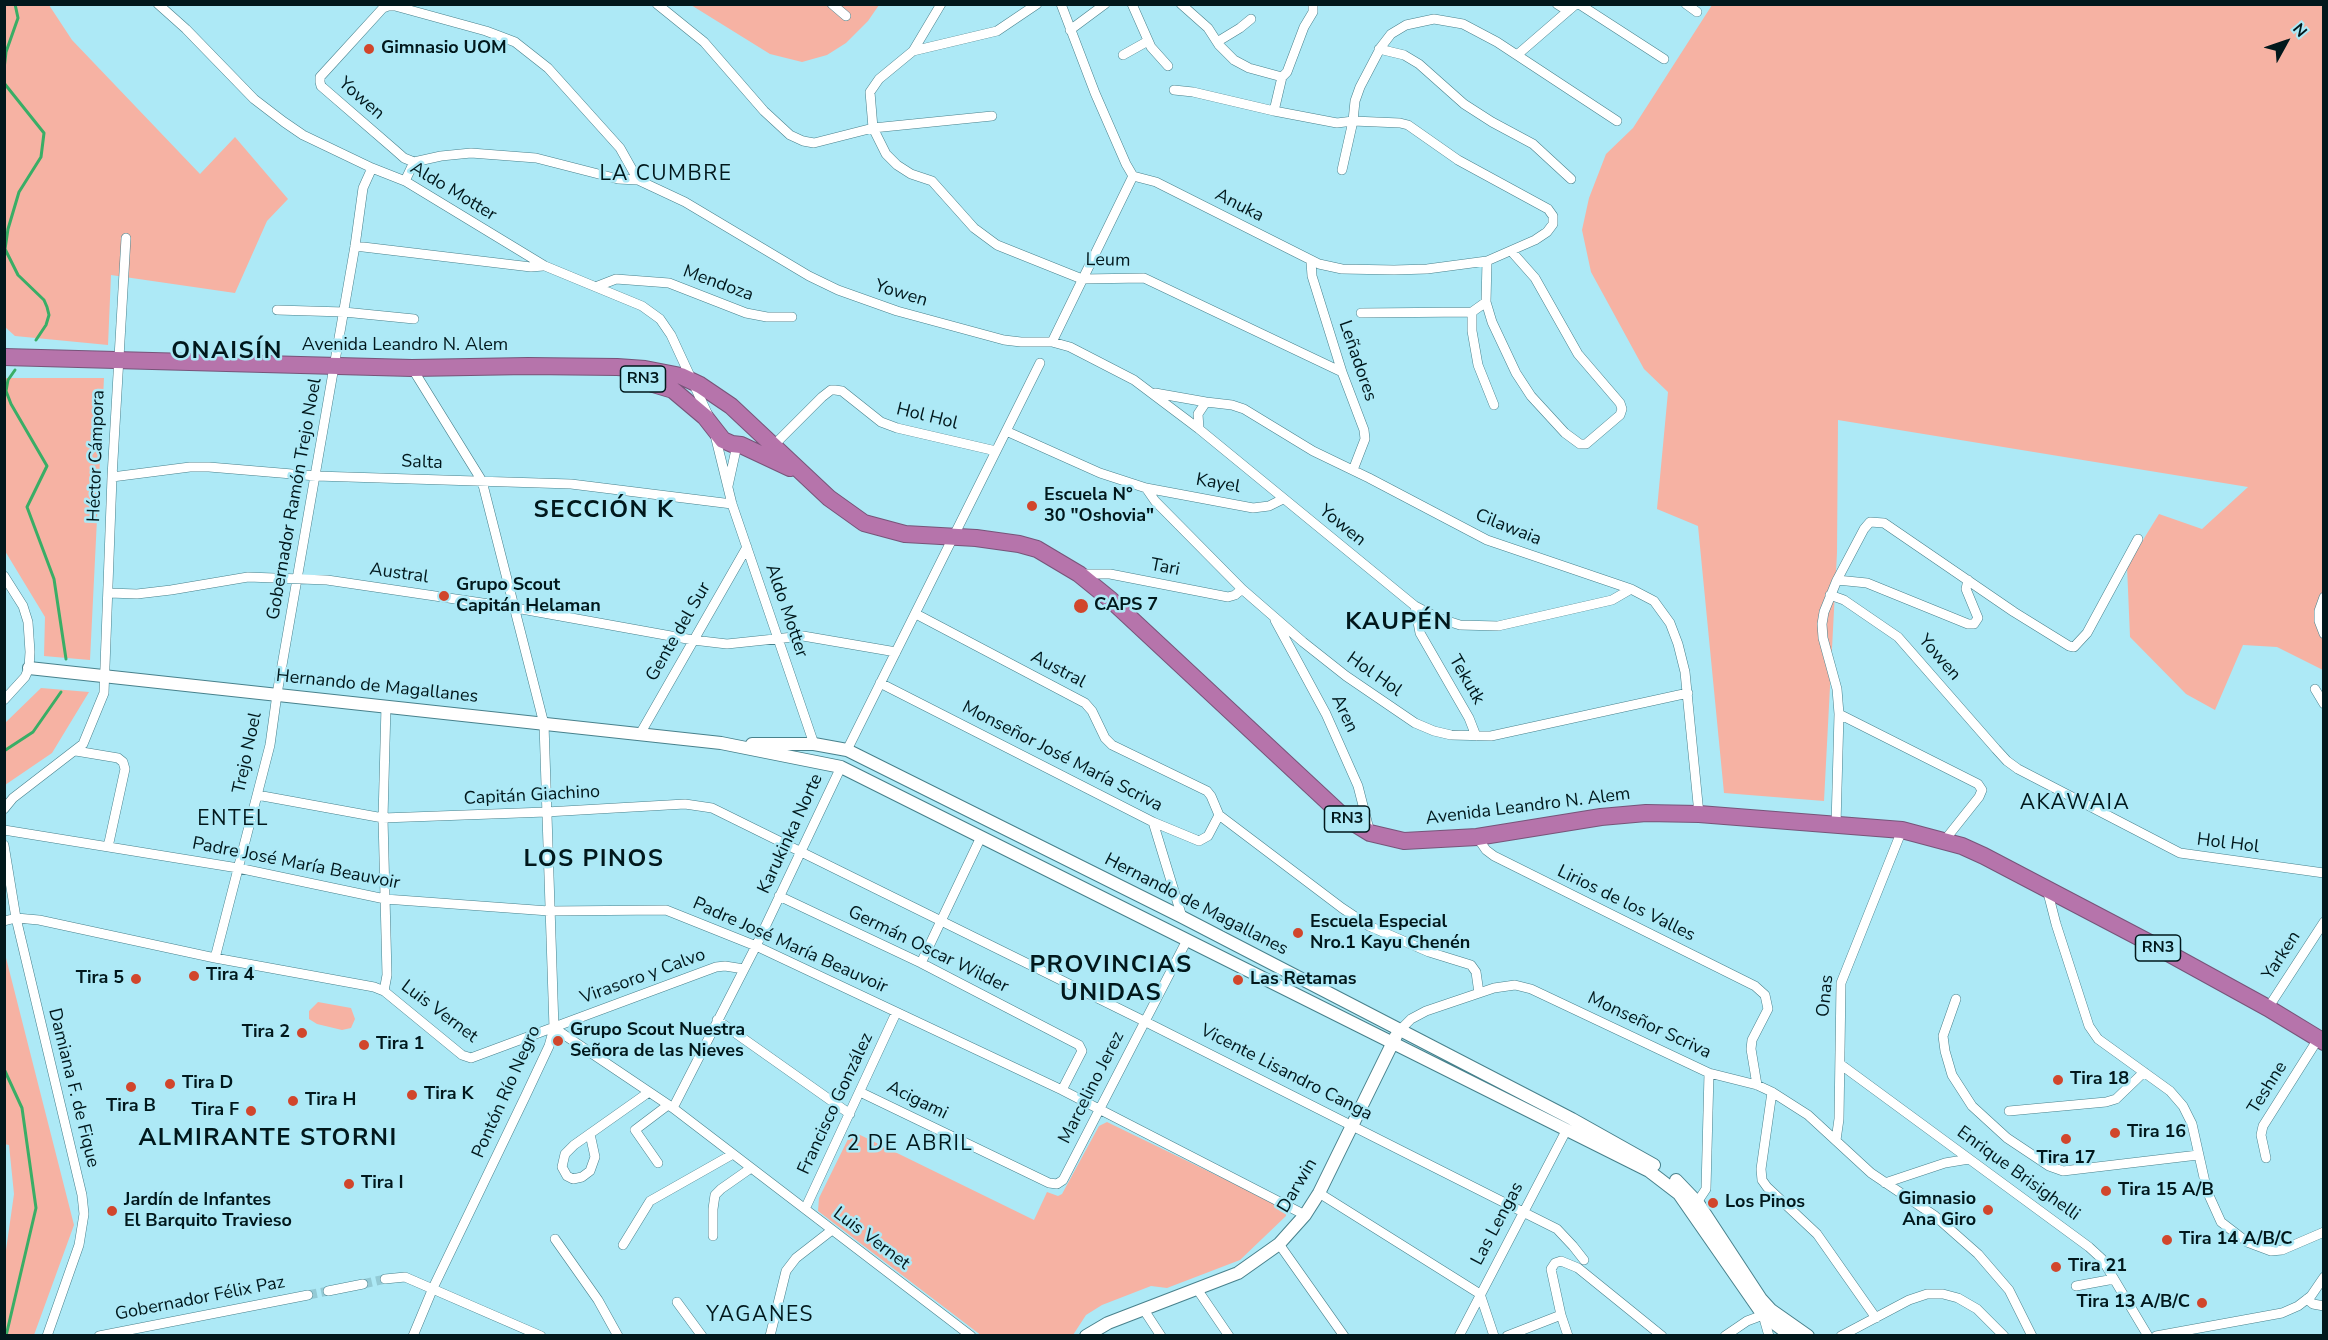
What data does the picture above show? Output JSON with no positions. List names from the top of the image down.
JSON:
{
  "streets": {
    "highway": ["Avenida Leandro N. Alem", "RN3"],
    "main road": ["Hernando de Magallanes", "Darwin"],
    "street": [
      "Yowen",
      "Aldo Motter",
      "Anuka",
      "Leum",
      "Mendoza",
      "Leñadores",
      "Hol Hol",
      "Héctor Cámpora",
      "Salta",
      "Kayel",
      "Gobernador Ramón Trejo Noel",
      "Cilawaia",
      "Tari",
      "Austral",
      "Gente del Sur",
      "Tekutk",
      "Aren",
      "Trejo Noel",
      "Monseñor José María Scriva",
      "Capitán Giachino",
      "Karukinka Norte",
      "Padre José María Beauvoir",
      "Lirios de los Valles",
      "Germán Oscar Wilder",
      "Yarken",
      "Virasoro y Calvo",
      "Onas",
      "Luis Vernet",
      "Monseñor Scriva",
      "Vicente Lisandro Canga",
      "Damiana F. de Fique",
      "Marcelino Jerez",
      "Teshne",
      "Pontón Río Negro",
      "Acigami",
      "Francisco González",
      "Enrique Brisighelli",
      "Las Lengas",
      "Gobernador Félix Paz"
    ]
  },
  "crossings": [
    ["Yowen", "Hol Hol"],
    ["Yowen", "Kayel"],
    ["Yowen", "Cilawaia"],
    ["Yowen", "Tekutk"],
    ["Aldo Motter", "Mendoza"],
    ["Aldo Motter", "Avenida Leandro N. Alem"],
    ["Aldo Motter", "Salta"],
    ["Aldo Motter", "Gobernador Ramón Trejo Noel"],
    ["Aldo Motter", "Austral"],
    ["Aldo Motter", "Gente del Sur"],
    ["Aldo Motter", "Hernando de Magallanes"],
    ["Anuka", "Leñadores"],
    ["Leum", "Leñadores"],
    ["Avenida Leandro N. Alem", "Hol Hol"],
    ["Avenida Leandro N. Alem", "Héctor Cámpora"],
    ["Avenida Leandro N. Alem", "Gobernador Ramón Trejo Noel"],
    ["Avenida Leandro N. Alem", "Cilawaia"],
    ["Avenida Leandro N. Alem", "Tari"],
    ["Avenida Leandro N. Alem", "Aren"],
    ["Avenida Leandro N. Alem", "Lirios de los Valles"],
    ["Avenida Leandro N. Alem", "Yarken"],
    ["Avenida Leandro N. Alem", "Onas"],
    ["Avenida Leandro N. Alem", "Teshne"],
    ["Avenida Leandro N. Alem", "Pontón Río Negro"],
    ["Leñadores", "Cilawaia"],
    ["Hol Hol", "Kayel"],
    ["Hol Hol", "Cilawaia"],
    ["Hol Hol", "Tari"],
    ["Hol Hol", "Tekutk"],
    ["Hol Hol", "Aren"],
    ["Héctor Cámpora", "Salta"],
    ["Héctor Cámpora", "Austral"],
    ["Héctor Cámpora", "Hernando de Magallanes"],
    ["Salta", "Gobernador Ramón Trejo Noel"],
    ["Salta", "Pontón Río Negro"],
    ["Gobernador Ramón Trejo Noel", "Austral"],
    ["Gobernador Ramón Trejo Noel", "Hernando de Magallanes"],
    ["Gobernador Ramón Trejo Noel", "Trejo Noel"],
    ["Austral", "Gente del Sur"],
    ["Austral", "Monseñor José María Scriva"],
    ["Austral", "Pontón Río Negro"],
    ["Gente del Sur", "Hernando de Magallanes"],
    ["Hernando de Magallanes", "Trejo Noel"],
    ["Hernando de Magallanes", "Karukinka Norte"],
    ["Hernando de Magallanes", "Marcelino Jerez"],
    ["Hernando de Magallanes", "Pontón Río Negro"],
    ["Hernando de Magallanes", "Darwin"],
    ["Hernando de Magallanes", "Las Lengas"],
    ["Trejo Noel", "Capitán Giachino"],
    ["Trejo Noel", "Padre José María Beauvoir"],
    ["Trejo Noel", "Luis Vernet"],
    ["Capitán Giachino", "Karukinka Norte"],
    ["Capitán Giachino", "Vicente Lisandro Canga"],
    ["Capitán Giachino", "Pontón Río Negro"],
    ["Karukinka Norte", "Padre José María Beauvoir"],
    ["Karukinka Norte", "Germán Oscar Wilder"],
    ["Karukinka Norte", "Virasoro y Calvo"],
    ["Karukinka Norte", "Luis Vernet"],
    ["Karukinka Norte", "Vicente Lisandro Canga"],
    ["Padre José María Beauvoir", "Germán Oscar Wilder"],
    ["Padre José María Beauvoir", "Marcelino Jerez"],
    ["Padre José María Beauvoir", "Pontón Río Negro"],
    ["Padre José María Beauvoir", "Francisco González"],
    ["Padre José María Beauvoir", "Darwin"],
    ["Lirios de los Valles", "Monseñor Scriva"],
    ["Virasoro y Calvo", "Luis Vernet"],
    ["Virasoro y Calvo", "Pontón Río Negro"],
    ["Onas", "Monseñor Scriva"],
    ["Onas", "Enrique Brisighelli"],
    ["Luis Vernet", "Damiana F. de Fique"],
    ["Luis Vernet", "Pontón Río Negro"],
    ["Luis Vernet", "Francisco González"],
    ["Monseñor Scriva", "Darwin"],
    ["Vicente Lisandro Canga", "Marcelino Jerez"],
    ["Vicente Lisandro Canga", "Darwin"],
    ["Vicente Lisandro Canga", "Las Lengas"],
    ["Marcelino Jerez", "Acigami"],
    ["Acigami", "Francisco González"]
  ],
  "districts": [
    "LA CUMBRE",
    "ONAISÍN",
    "SECCIÓN K",
    "KAUPÉN",
    "AKAWAIA",
    "ENTEL",
    "LOS PINOS",
    "PROVINCIAS UNIDAS",
    "ALMIRANTE STORNI",
    "2 DE ABRIL",
    "YAGANES"
  ],
  "places": [
    "Gimnasio UOM",
    "Escuela N° 30 \"Oshovia\"",
    "Grupo Scout Capitán Helaman",
    "CAPS 7",
    "Escuela Especial Nro.1 Kayu Chenén",
    "Tira 4",
    "Tira 5",
    "Las Retamas",
    "Tira 2",
    "Grupo Scout Nuestra Señora de las Nieves",
    "Tira 1",
    "Tira 18",
    "Tira D",
    "Tira B",
    "Tira K",
    "Tira H",
    "Tira F",
    "Tira 16",
    "Tira 17",
    "Tira I",
    "Tira 15 A/B",
    "Los Pinos",
    "Gimnasio Ana Giro",
    "Jardín de Infantes El Barquito Travieso",
    "Tira 14 A/B/C",
    "Tira 21",
    "Tira 13 A/B/C"
  ],
  "north": "top right"
}
